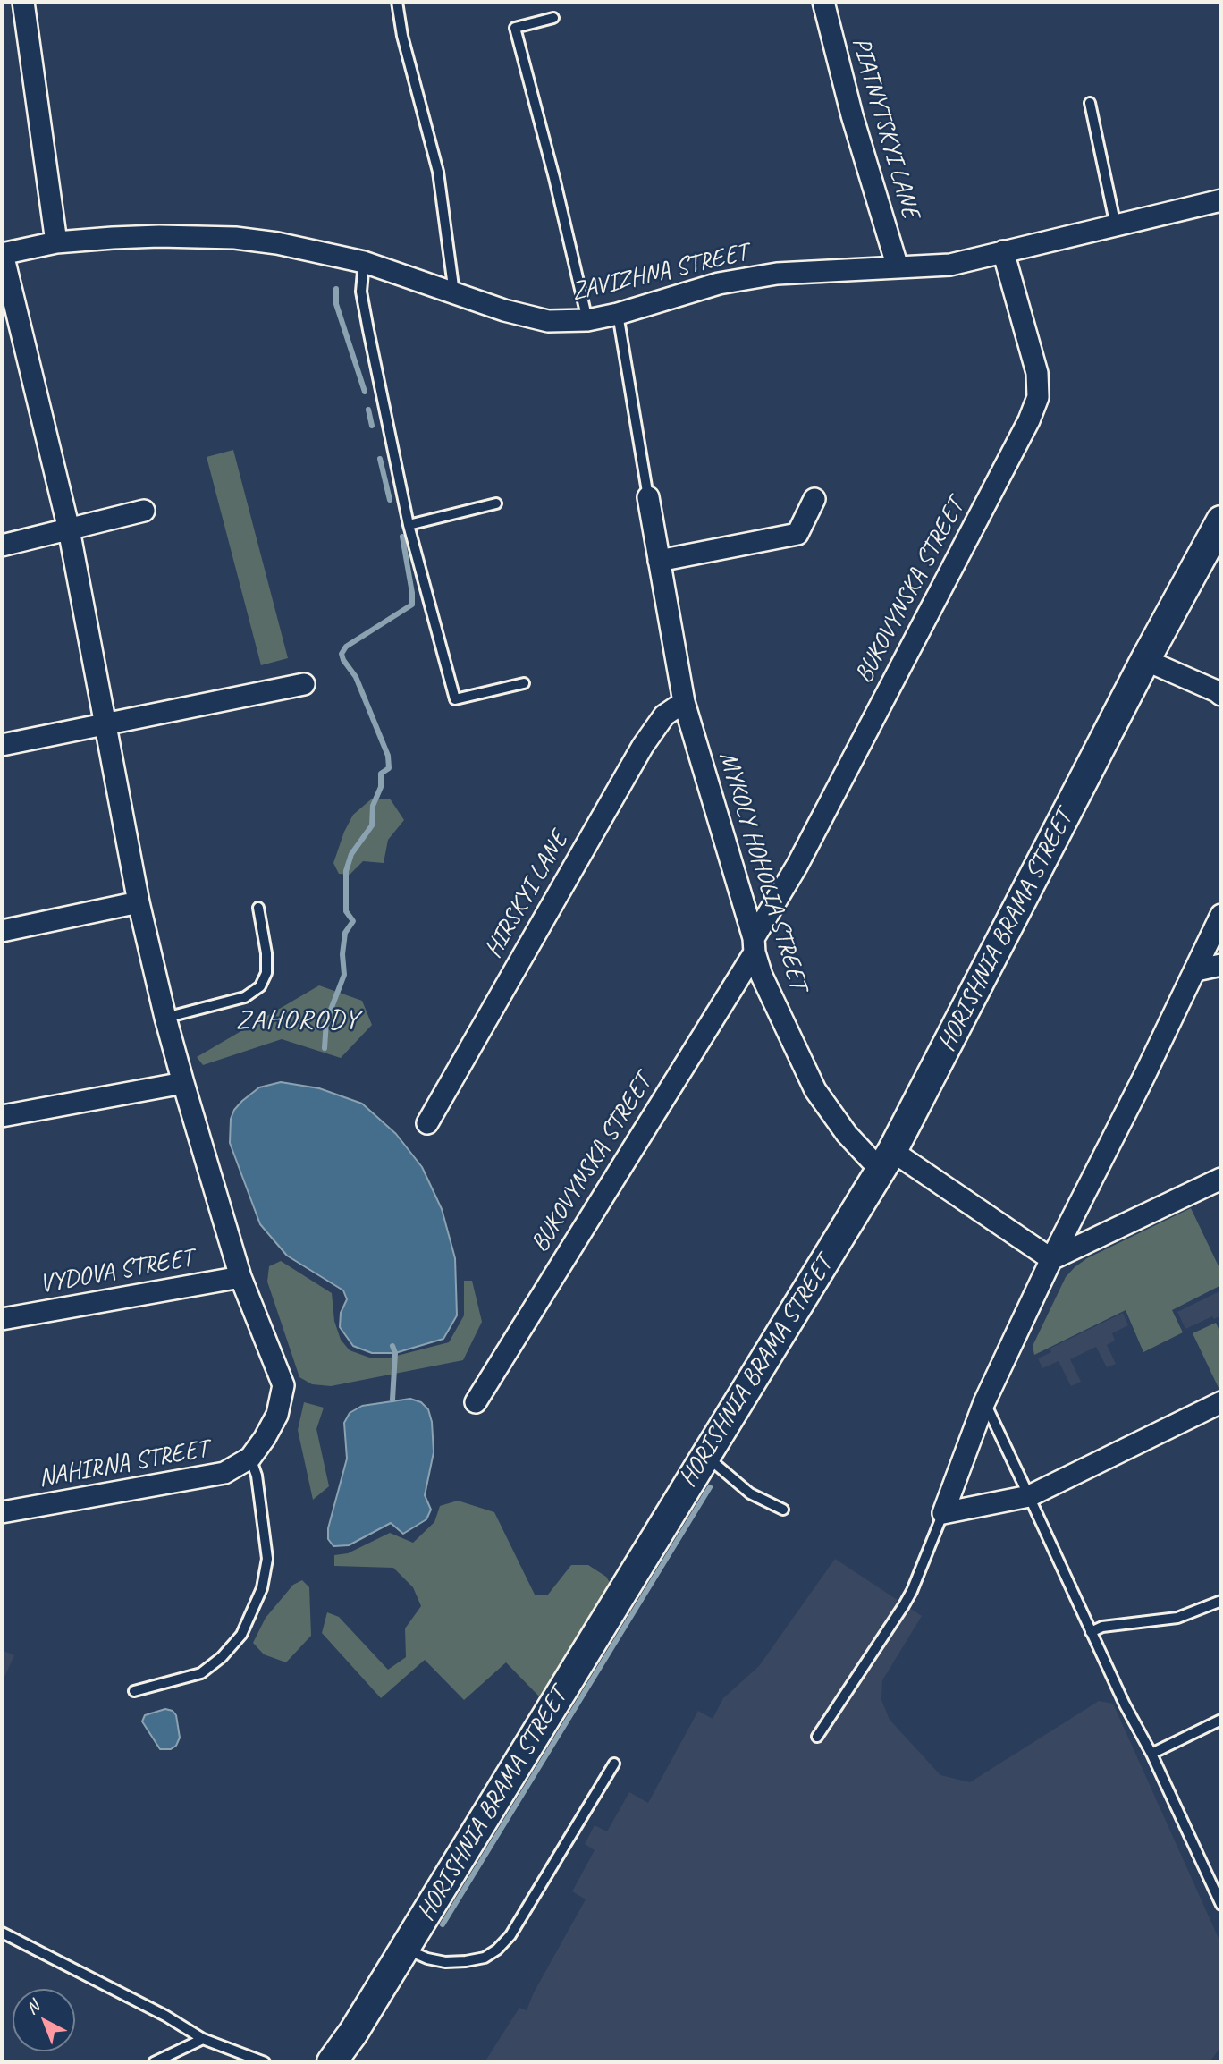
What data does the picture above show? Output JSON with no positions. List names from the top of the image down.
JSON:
{
  "streets": {
    "street": [
      "PIATNYTSKYI LANE",
      "ZAVIZHNA STREET",
      "BUKOVYNSKA STREET",
      "MYKOLY HOHOLIA STREET",
      "HIRSKYI LANE",
      "HORISHNIA BRAMA STREET",
      "VYDOVA STREET",
      "NAHIRNA STREET"
    ]
  },
  "crossings": [
    ["PIATNYTSKYI LANE", "ZAVIZHNA STREET"],
    ["ZAVIZHNA STREET", "BUKOVYNSKA STREET"],
    ["ZAVIZHNA STREET", "MYKOLY HOHOLIA STREET"],
    ["BUKOVYNSKA STREET", "MYKOLY HOHOLIA STREET"],
    ["MYKOLY HOHOLIA STREET", "HIRSKYI LANE"],
    ["MYKOLY HOHOLIA STREET", "HORISHNIA BRAMA STREET"]
  ],
  "districts": ["ZAHORODY"],
  "north": "top left"
}
